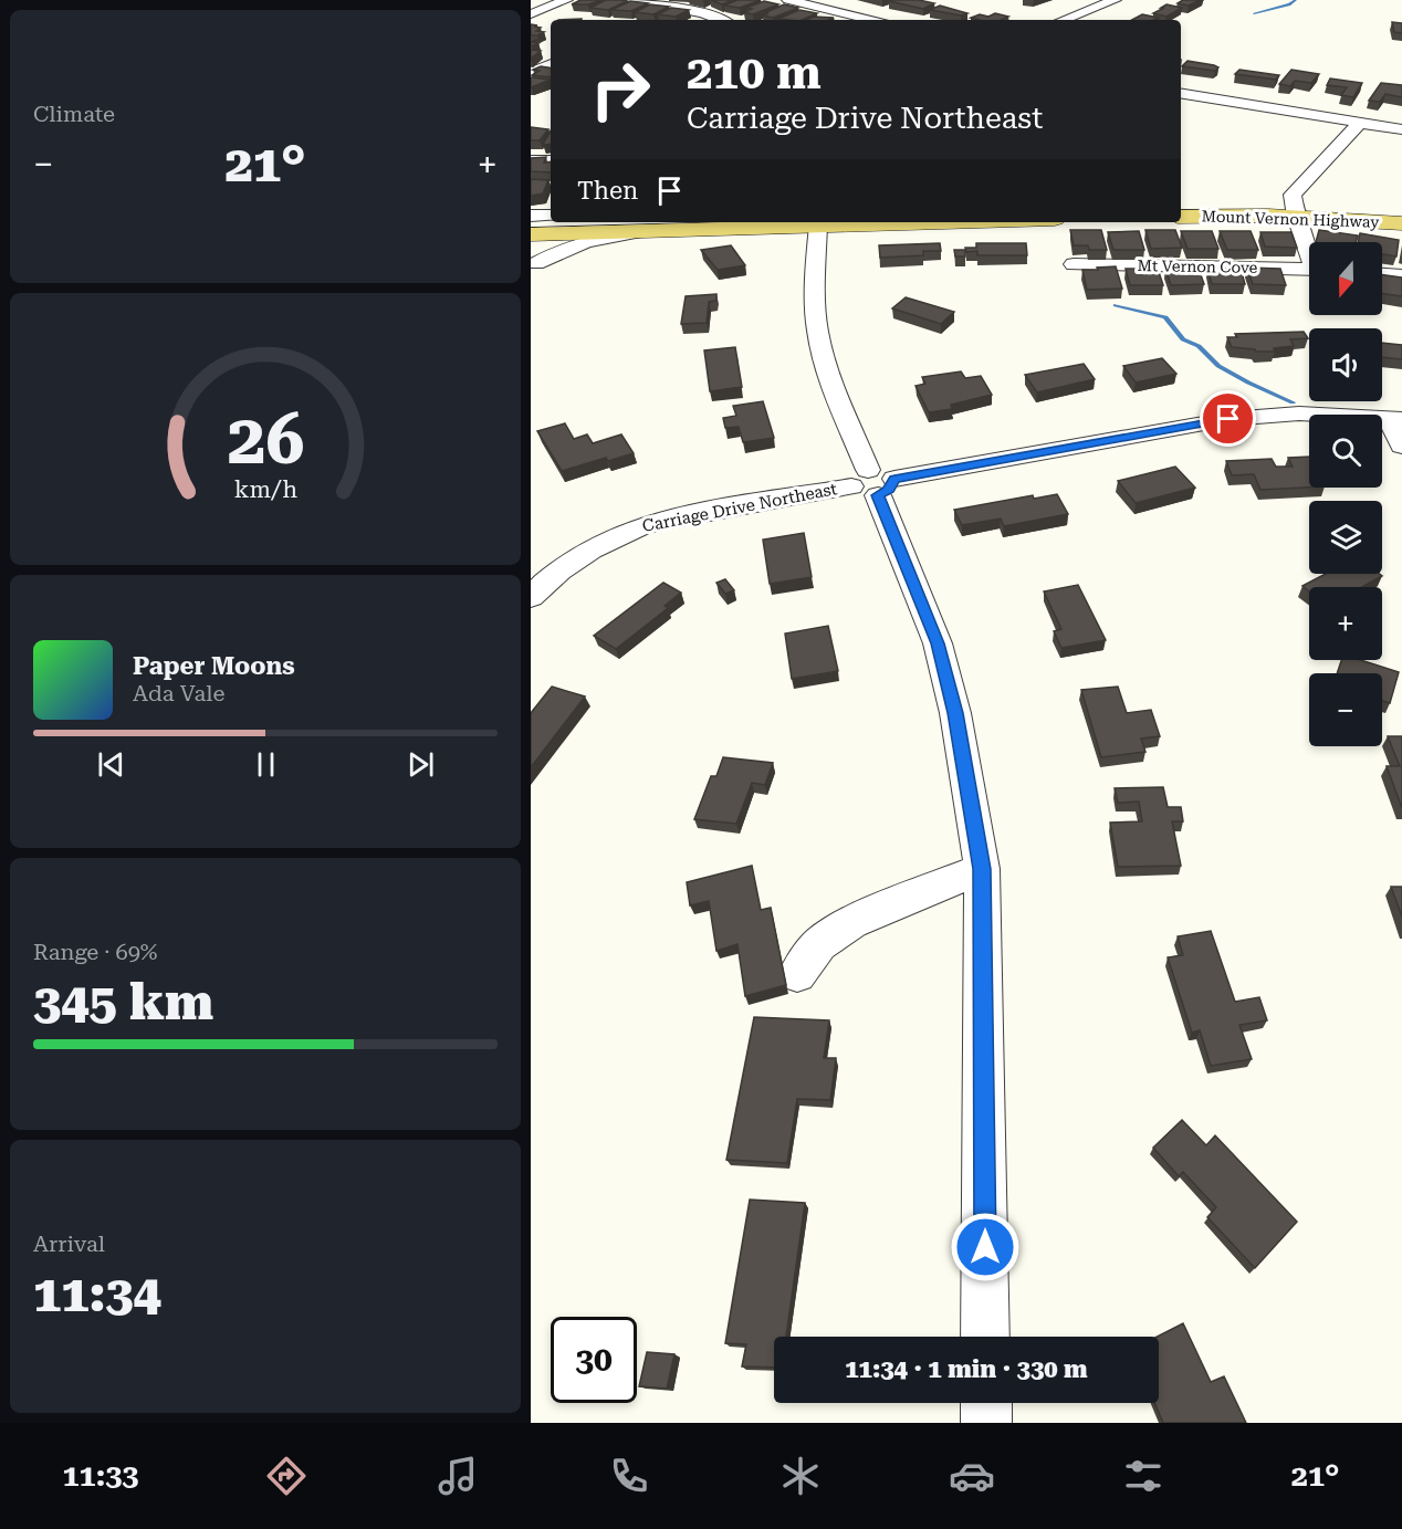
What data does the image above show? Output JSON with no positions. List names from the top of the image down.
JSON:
{
  "streets": {
    "main road": ["Mount Vernon Highway"],
    "street": ["Mt Vernon Cove", "Carriage Drive Northeast"]
  },
  "north": "bottom",
  "page": {
    "tile": [
      "Climate",
      ["Range · 69%", "345 km"],
      ["Arrival", "11:34"]
    ],
    "turn": ["210 m", "Carriage Drive Northeast"],
    "heat": ["−", "21°", "+"],
    "then": "Then",
    "map_buttons": ["+", "−"],
    "song": ["Paper Moons", "Ada Vale"],
    "limit": "30",
    "trip": "11:34 · 1 min · 330 m",
    "tabs": ["11:33", "21°"],
    "gauge": ["26", "km/h"]
  }
}
